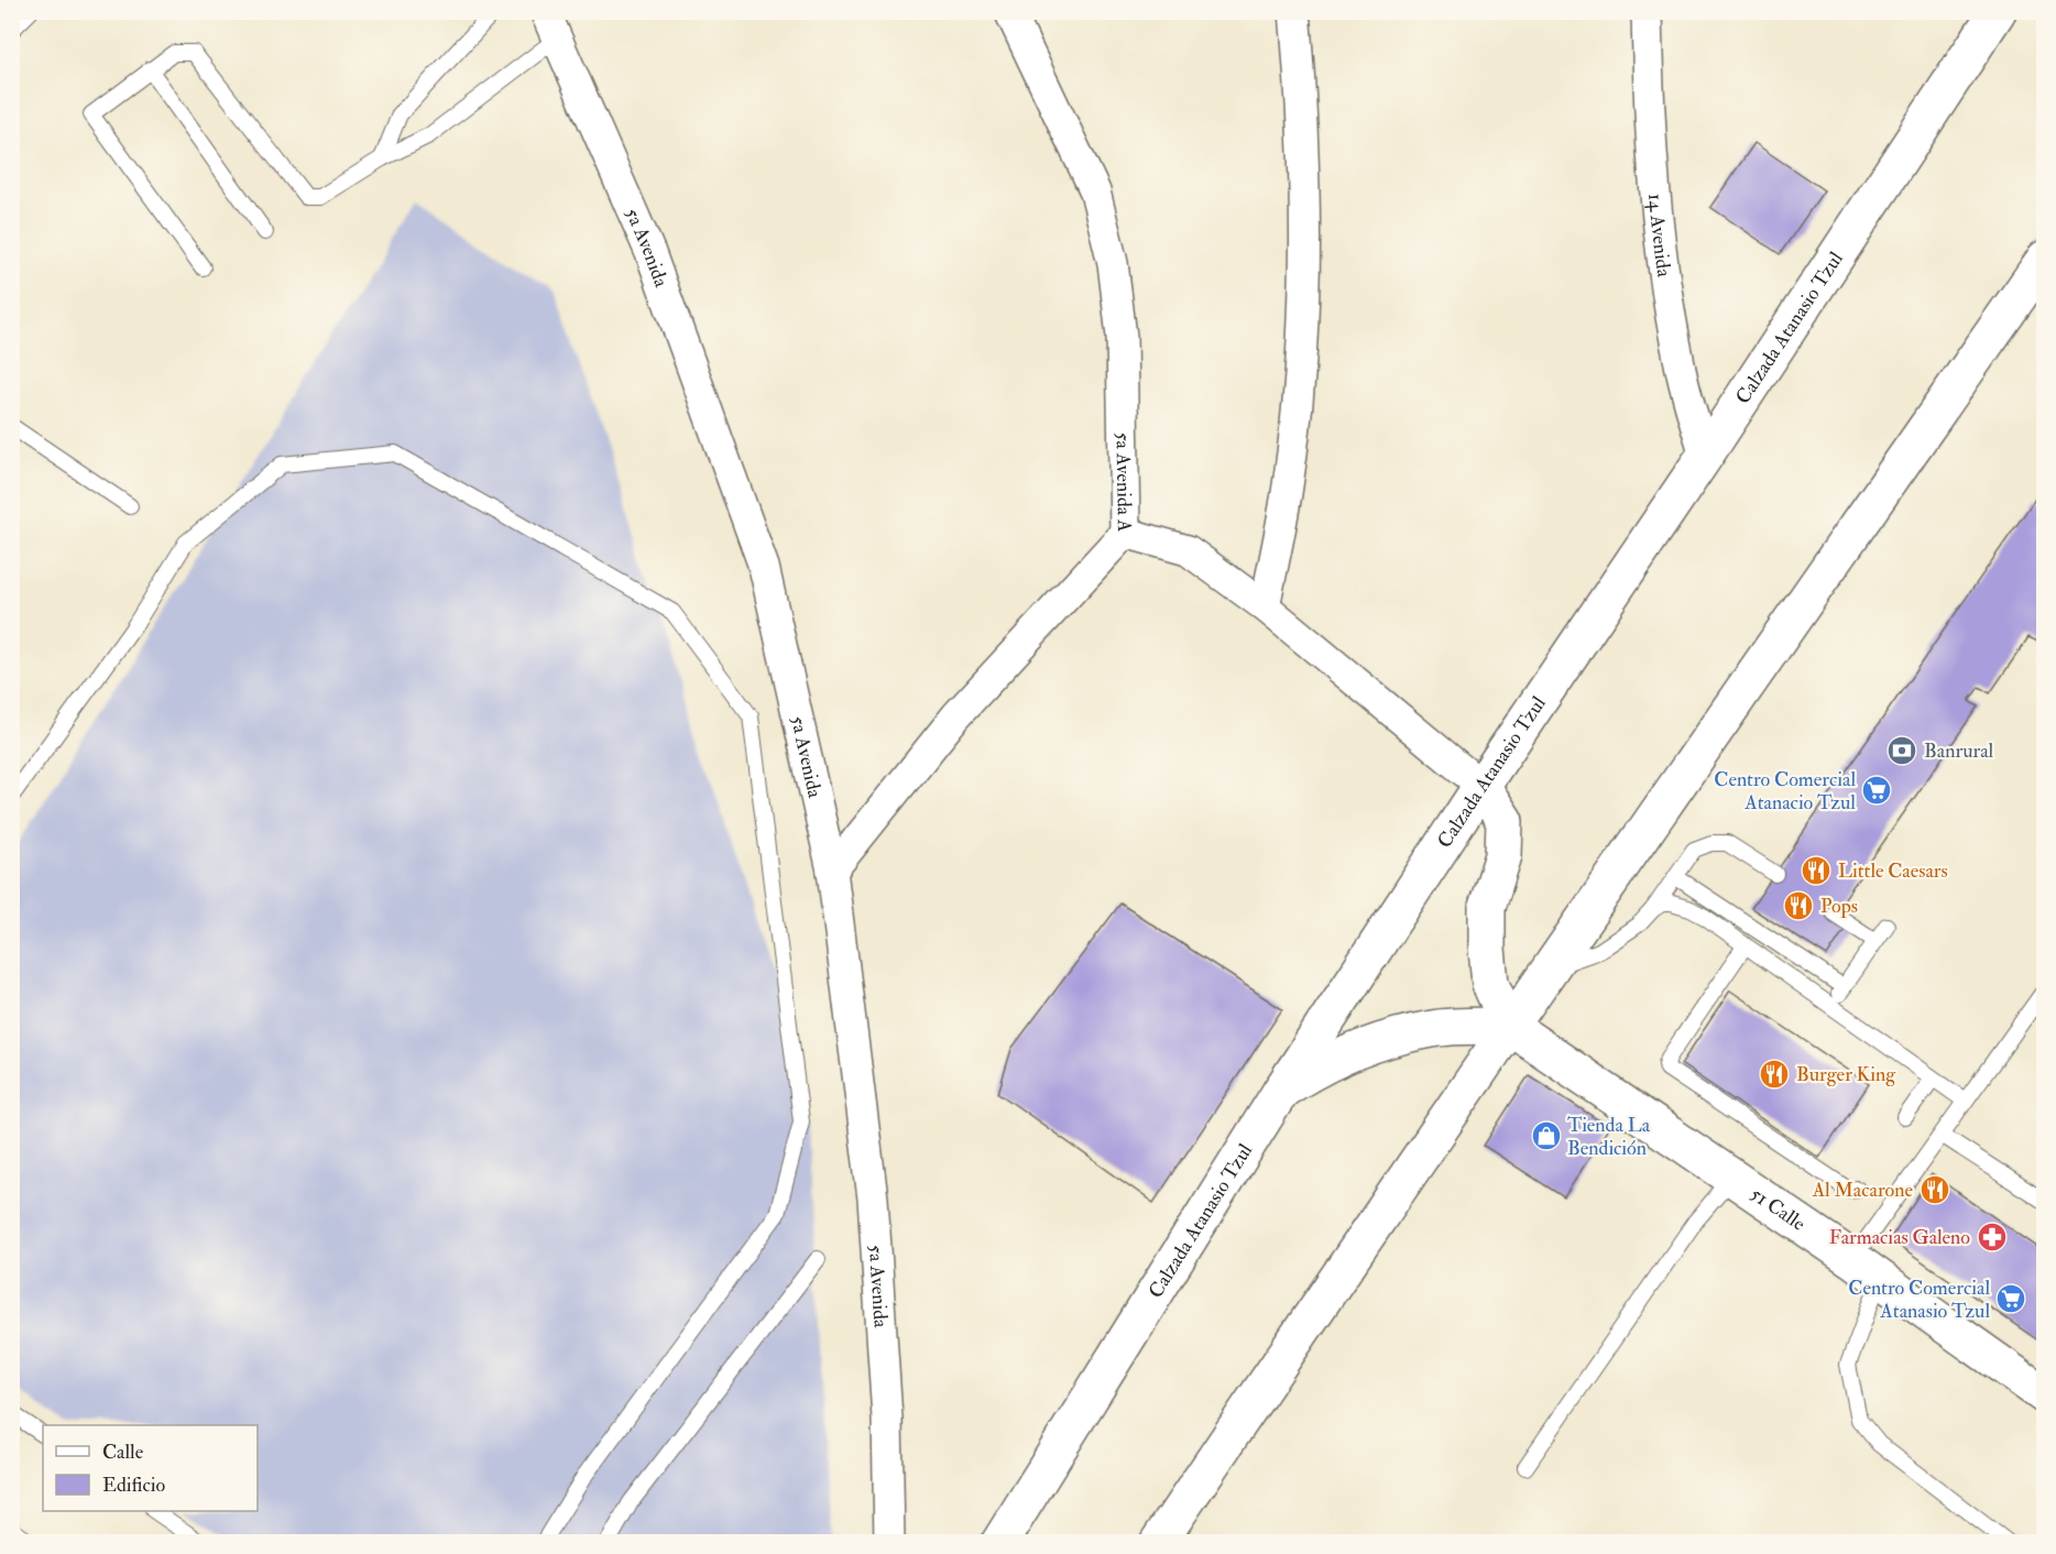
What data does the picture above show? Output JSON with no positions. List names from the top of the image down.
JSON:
{
  "streets": {
    "main road": ["Calzada Atanasio Tzul", "51 Calle"],
    "street": ["14 Avenida", "5a Avenida", "5a Avenida A"]
  },
  "crossings": [
    ["14 Avenida", "Calzada Atanasio Tzul"],
    ["Calzada Atanasio Tzul", "5a Avenida A"]
  ],
  "places": {
    "bank": ["Banrural"],
    "supermarket": ["Centro Comercial Atanacio Tzul", "Centro Comercial Atanasio Tzul"],
    "restaurant": [
      "Little Caesars",
      "Pops",
      "Burger King",
      "Al Macarone"
    ],
    "shop": ["Tienda La Bendición"],
    "pharmacy": ["Farmacias Galeno"]
  },
  "legend": ["Calle", "Edificio"]
}
